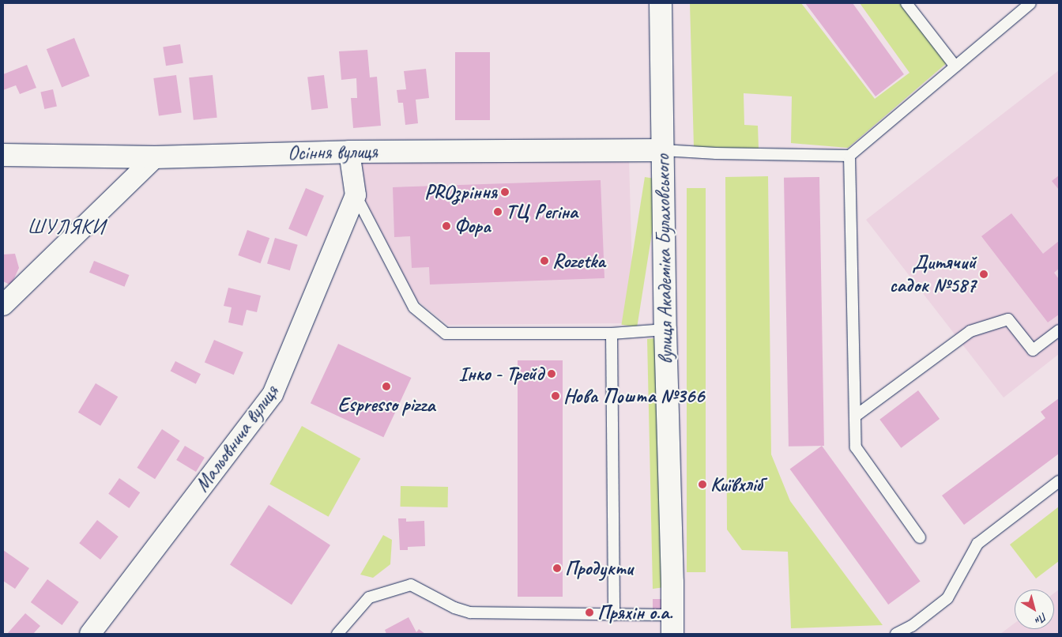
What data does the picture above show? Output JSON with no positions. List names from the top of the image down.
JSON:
{
  "streets": {
    "street": ["Осіння вулиця", "вулиця Академіка Булаховського", "Мальовнича вулиця"]
  },
  "crossings": [
    ["Осіння вулиця", "вулиця Академіка Булаховського"]
  ],
  "districts": ["ШУЛЯКИ"],
  "places": [
    "PROзріння",
    "ТЦ Регіна",
    "Фора",
    "Rozetka",
    "Дитячий садок №587",
    "Інко - Трейд",
    "Espresso pizza",
    "Нова Пошта №366",
    "Київхліб",
    "Продукти",
    "Пряхін о.а."
  ],
  "north": "bottom right"
}
